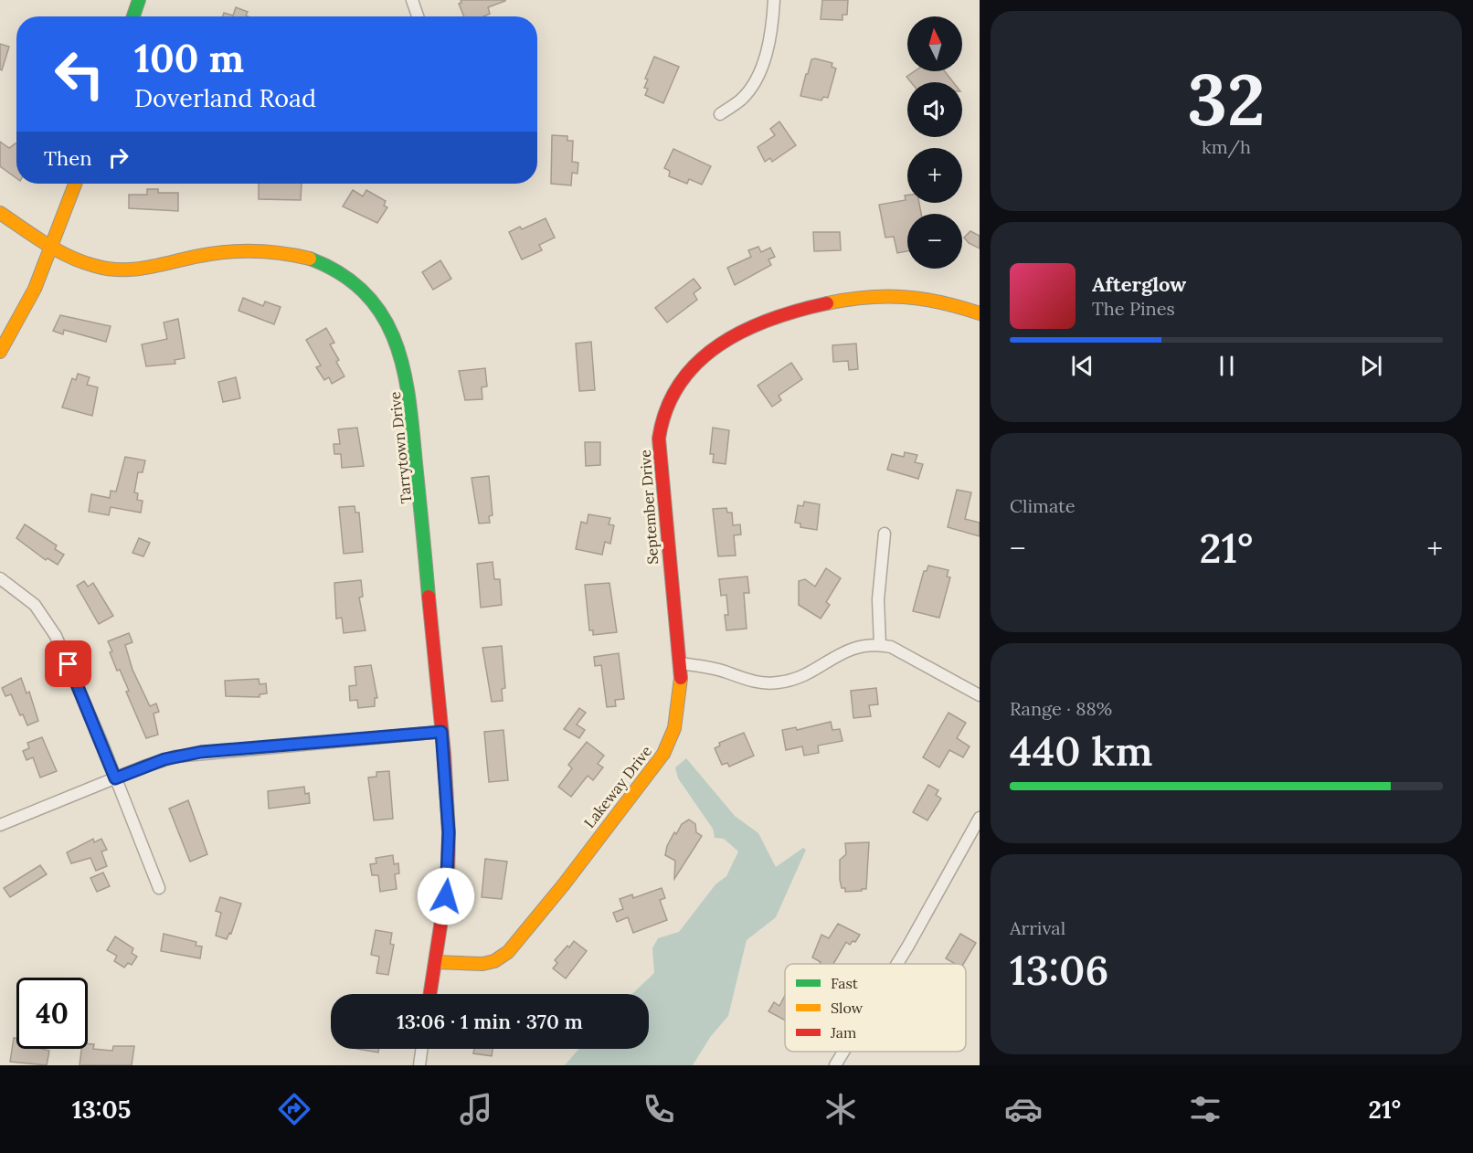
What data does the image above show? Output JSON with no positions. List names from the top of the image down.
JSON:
{
  "streets": {
    "street": ["Tarrytown Drive", "September Drive", "Lakeway Drive"]
  },
  "crossings": [
    ["Tarrytown Drive", "Lakeway Drive"],
    ["September Drive", "Lakeway Drive"]
  ],
  "legend": ["Fast", "Slow", "Jam"],
  "north": "top",
  "page": {
    "tile": [
      ["32", "km/h"],
      "Climate",
      ["Range · 88%", "440 km"],
      ["Arrival", "13:06"]
    ],
    "map_buttons": ["+", "−"],
    "turn": ["100 m", "Doverland Road"],
    "then": "Then",
    "song": ["Afterglow", "The Pines"],
    "heat": ["−", "21°", "+"],
    "limit": "40",
    "trip": "13:06 · 1 min · 370 m",
    "tabs": ["13:05", "21°"]
  }
}
